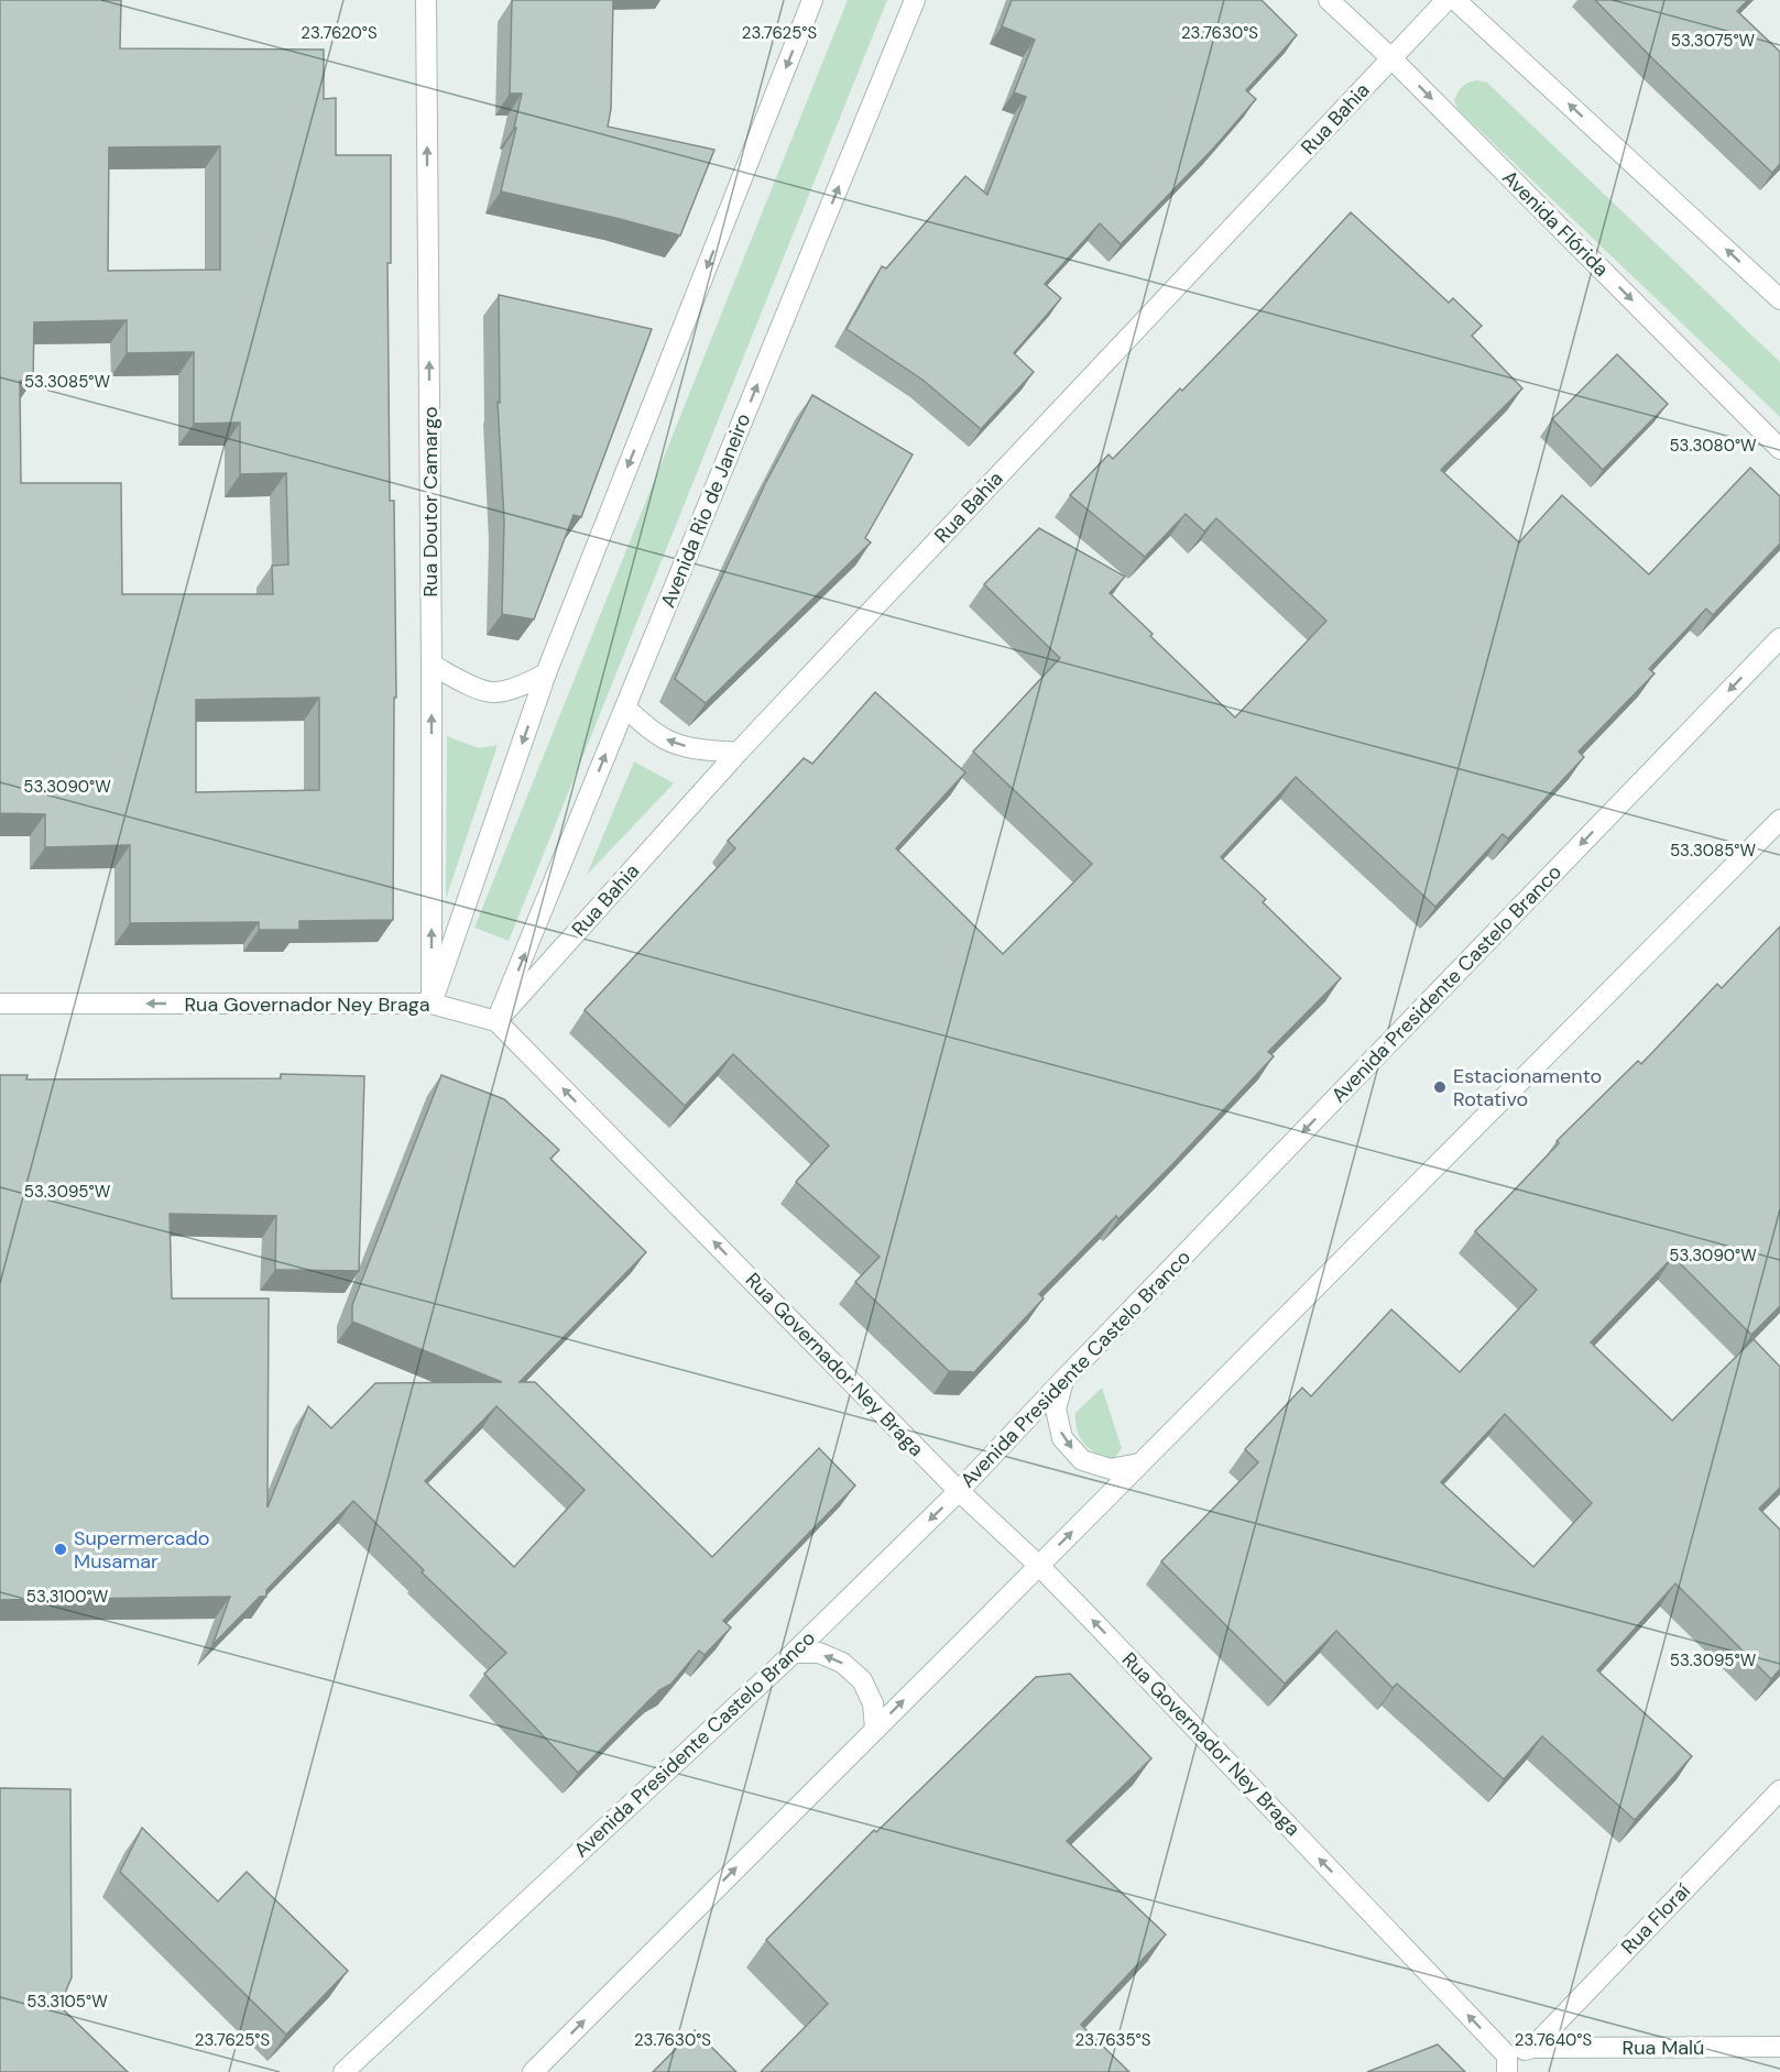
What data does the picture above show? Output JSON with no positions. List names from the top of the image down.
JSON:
{
  "streets": {
    "street": [
      "Rua Bahia",
      "Avenida Flórida",
      "Rua Doutor Camargo",
      "Avenida Rio de Janeiro",
      "Avenida Presidente Castelo Branco",
      "Rua Governador Ney Braga",
      "Rua Floraí",
      "Rua Malú"
    ]
  },
  "crossings": [
    ["Rua Bahia", "Avenida Flórida"],
    ["Rua Bahia", "Avenida Rio de Janeiro"],
    ["Rua Bahia", "Rua Governador Ney Braga"],
    ["Rua Doutor Camargo", "Rua Governador Ney Braga"],
    ["Avenida Rio de Janeiro", "Rua Governador Ney Braga"],
    ["Avenida Presidente Castelo Branco", "Rua Governador Ney Braga"],
    ["Rua Governador Ney Braga", "Rua Malú"],
    ["Rua Floraí", "Rua Malú"]
  ],
  "one_way": ["Rua Governador Ney Braga"],
  "places": ["Estacionamento Rotativo", "Supermercado Musamar"],
  "coordinates": [
    "23.7620°S",
    "23.7625°S",
    "23.7630°S",
    "53.3075°W",
    "53.3085°W",
    "53.3080°W",
    "53.3090°W",
    "53.3095°W",
    "53.3100°W",
    "53.3105°W",
    "23.7635°S",
    "23.7640°S"
  ]
}
